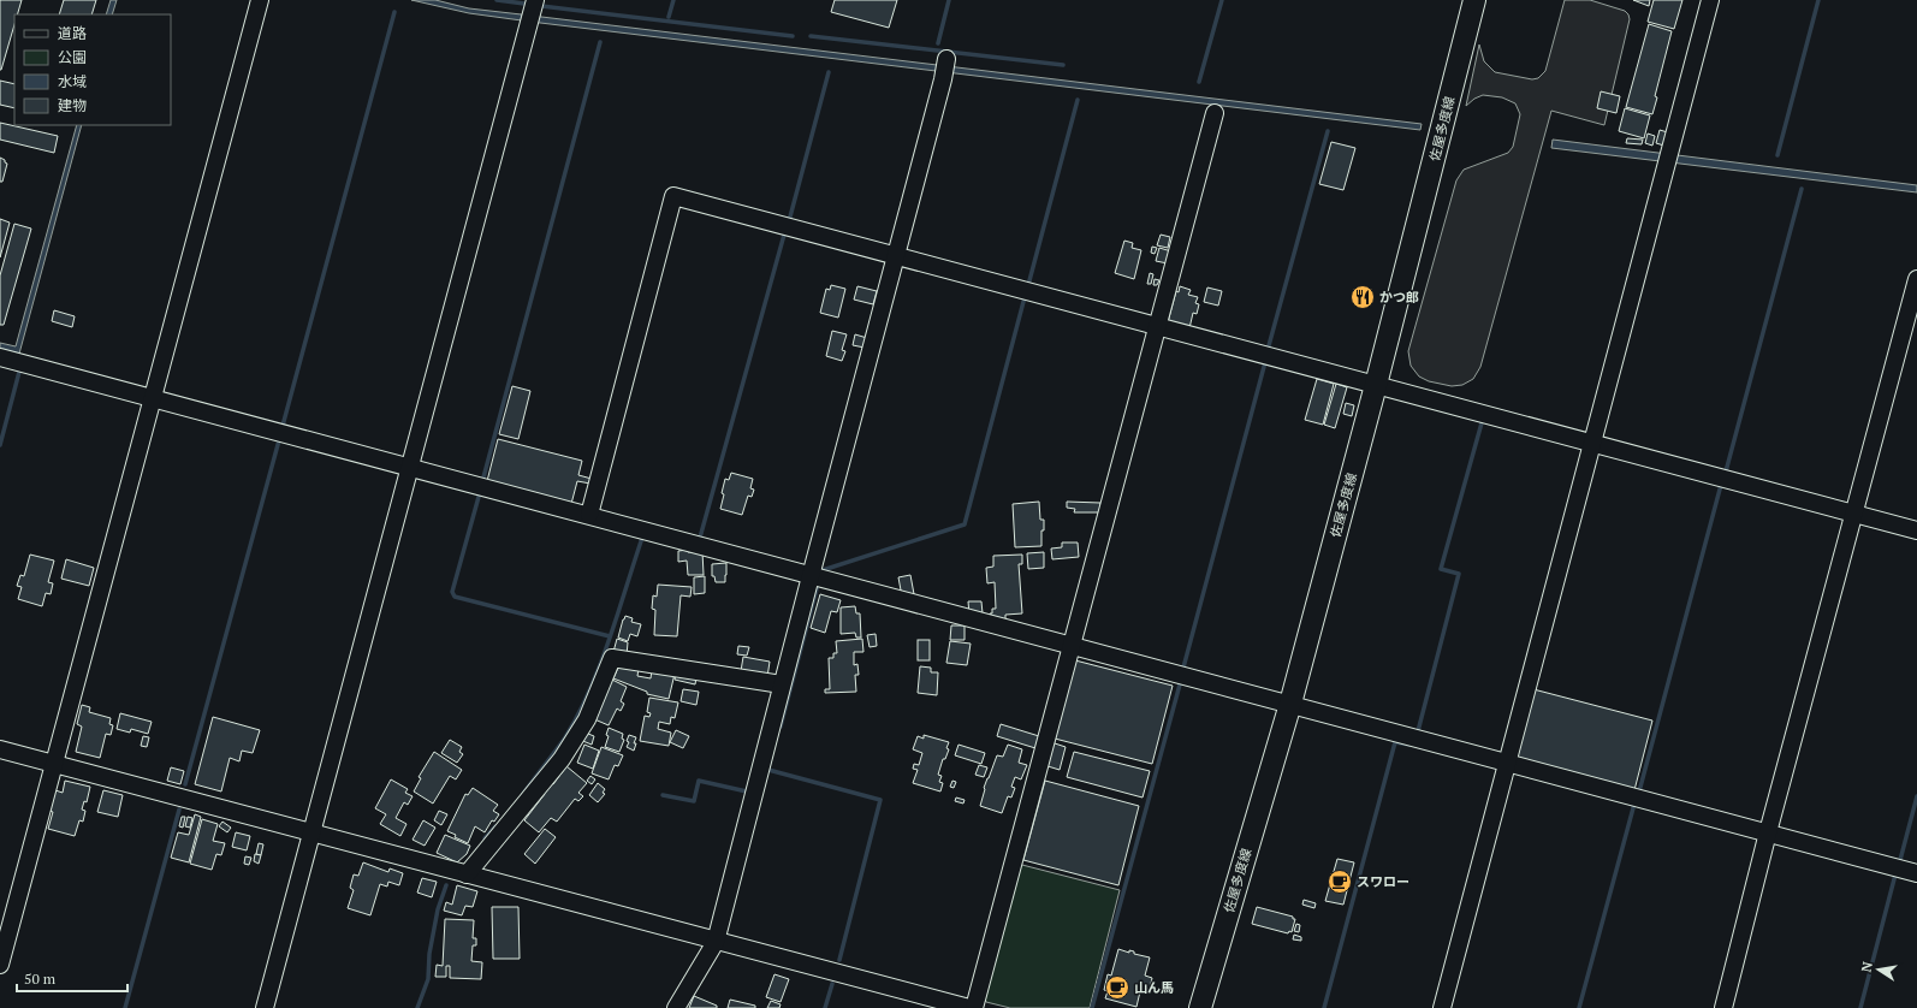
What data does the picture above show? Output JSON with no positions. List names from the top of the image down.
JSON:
{
  "streets": {
    "main road": ["佐屋多度線"]
  },
  "places": {
    "restaurant": ["かつ郎"],
    "cafe": ["スワロー", "山ん馬"]
  },
  "legend": [
    "道路",
    "公園",
    "水域",
    "建物"
  ],
  "scale_bar": "50 m",
  "north": "left"
}
